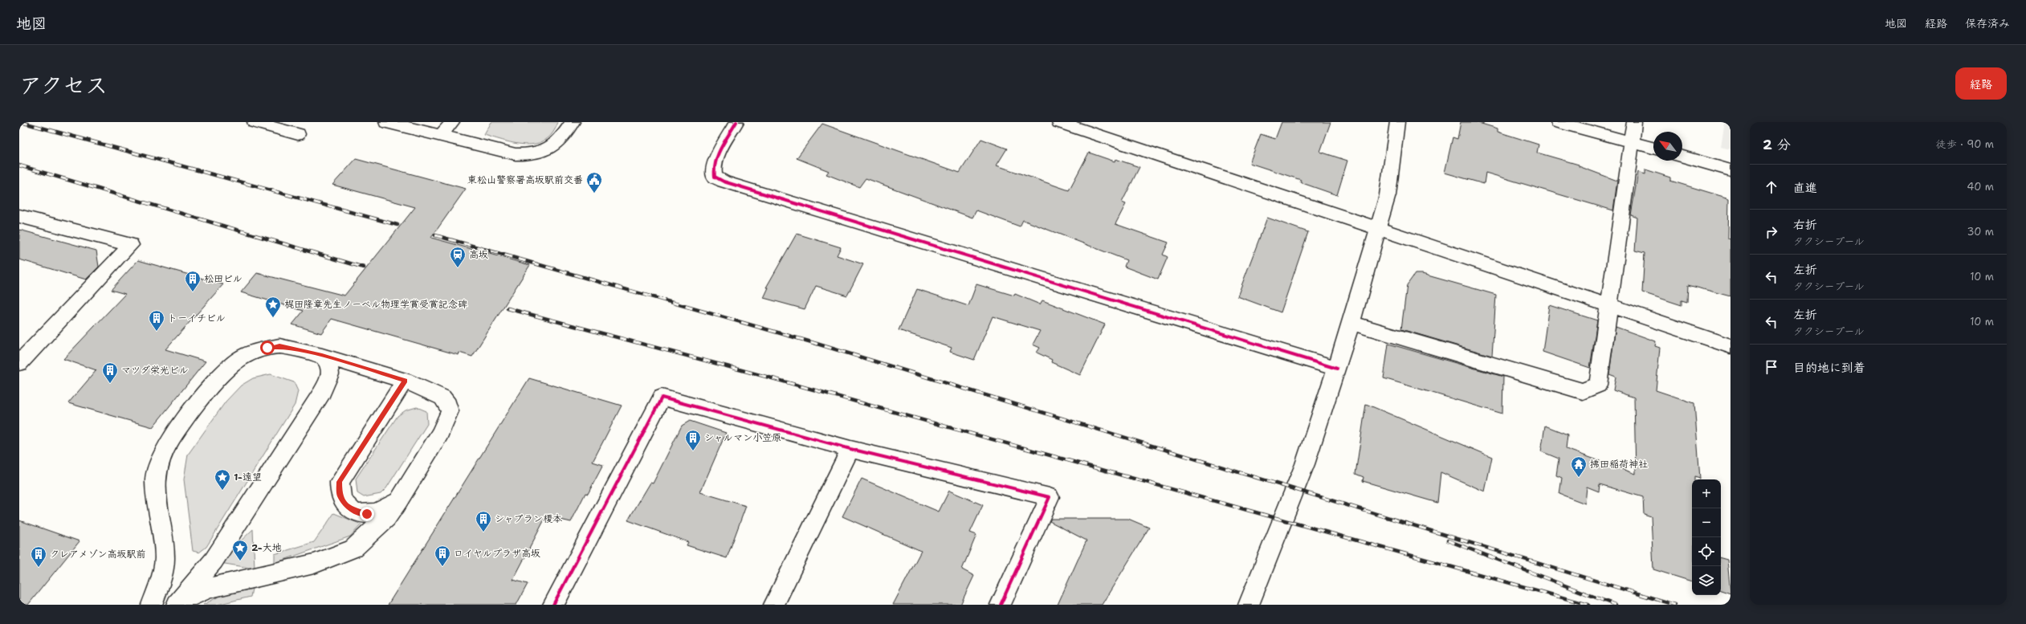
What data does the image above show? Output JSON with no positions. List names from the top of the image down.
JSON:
{
  "places": {
    "public building": ["東松山警察署高坂駅前交番"],
    "station": ["高坂"],
    "building": [
      "松田ビル",
      "トーイチビル",
      "マツダ栄光ビル",
      "シャルマン小笠原",
      "シャブラン榎本",
      "ロイヤルプラザ高坂",
      "クレアメゾン高坂駅前"
    ],
    "place": ["梶田隆章先生ノーベル物理学賞受賞記念碑", "1-遠望", "2-大地"],
    "temple": ["拂田稲荷神社"]
  },
  "north": "top left",
  "page": {
    "header": "地図",
    "nav": ["地図", "経路", "保存済み"],
    "title": "アクセス",
    "buttons": "経路",
    "heading": ["2 分", "徒歩 · 90 m"],
    "list": [
      ["直進", "40 m"],
      ["右折", "タクシープール", "30 m"],
      ["左折", "タクシープール", "10 m"],
      ["左折", "タクシープール", "10 m"],
      "目的地に到着"
    ],
    "map_buttons": ["+", "−"]
  }
}
